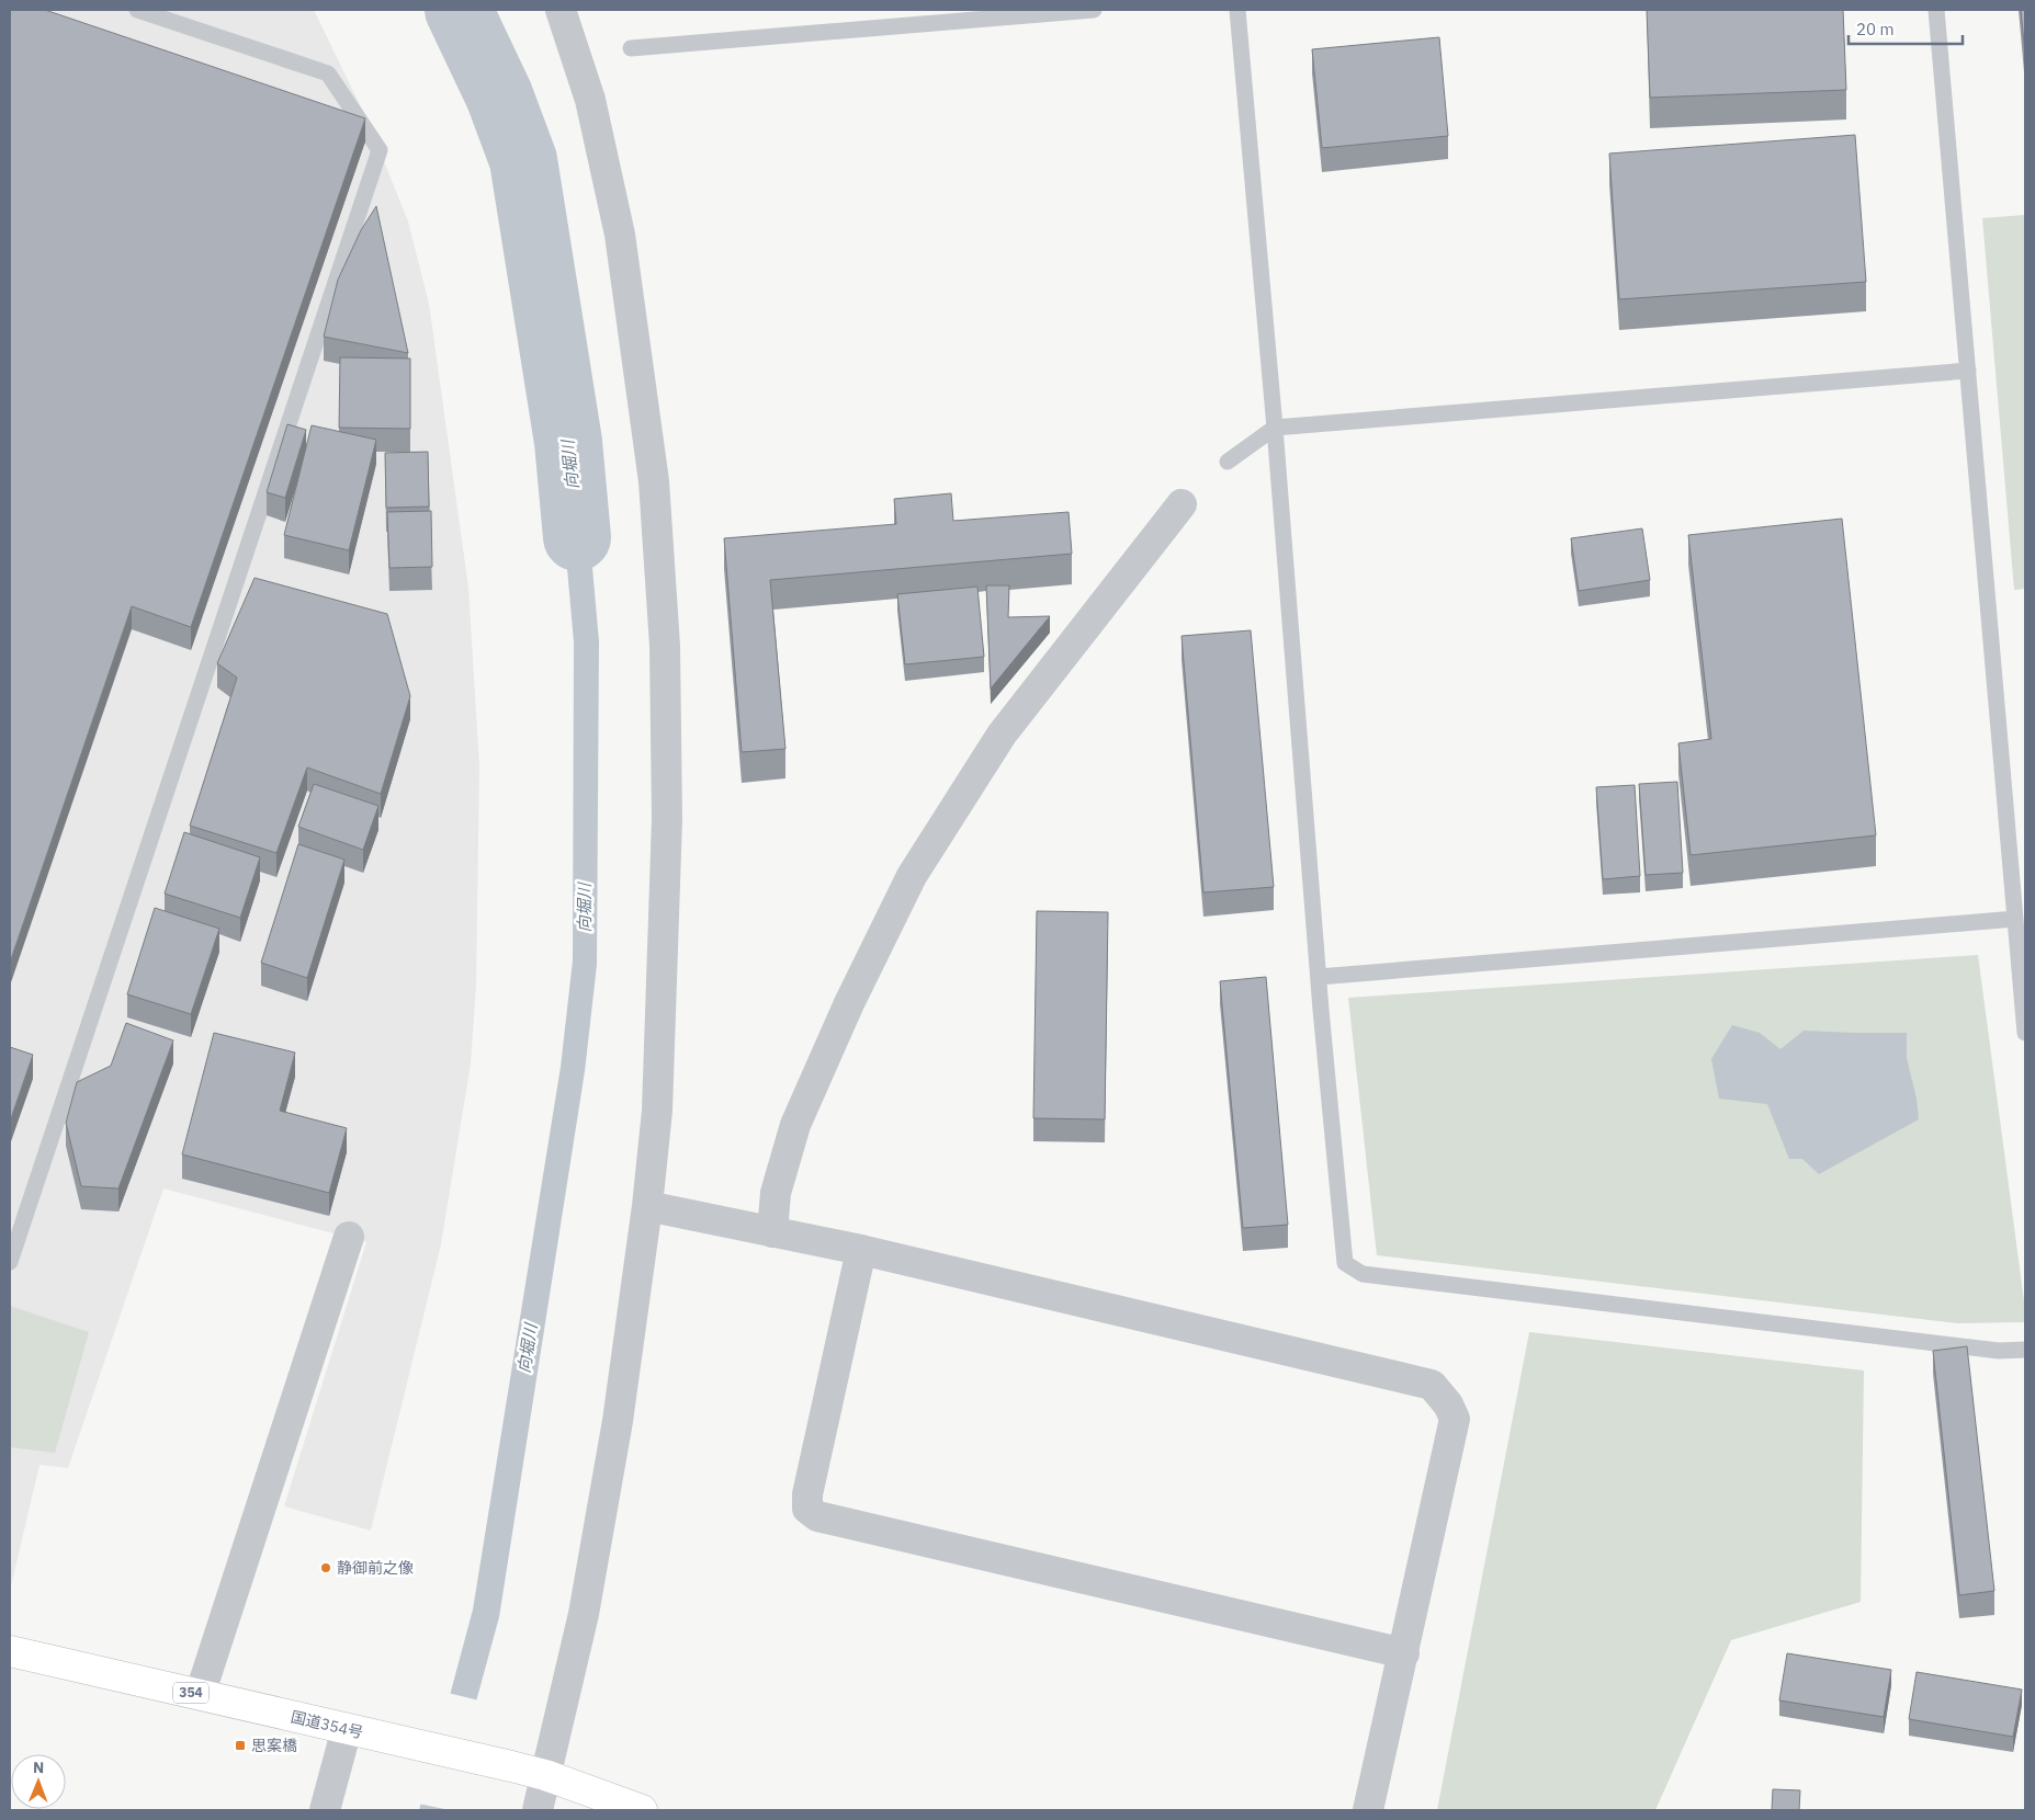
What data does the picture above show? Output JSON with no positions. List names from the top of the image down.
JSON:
{
  "streets": {
    "highway": ["354", "国道354号"]
  },
  "water": ["向堀川"],
  "places": {
    "other": ["静御前之像"],
    "transit": ["思案橋"]
  },
  "scale_bar": "20 m",
  "north": "top"
}
